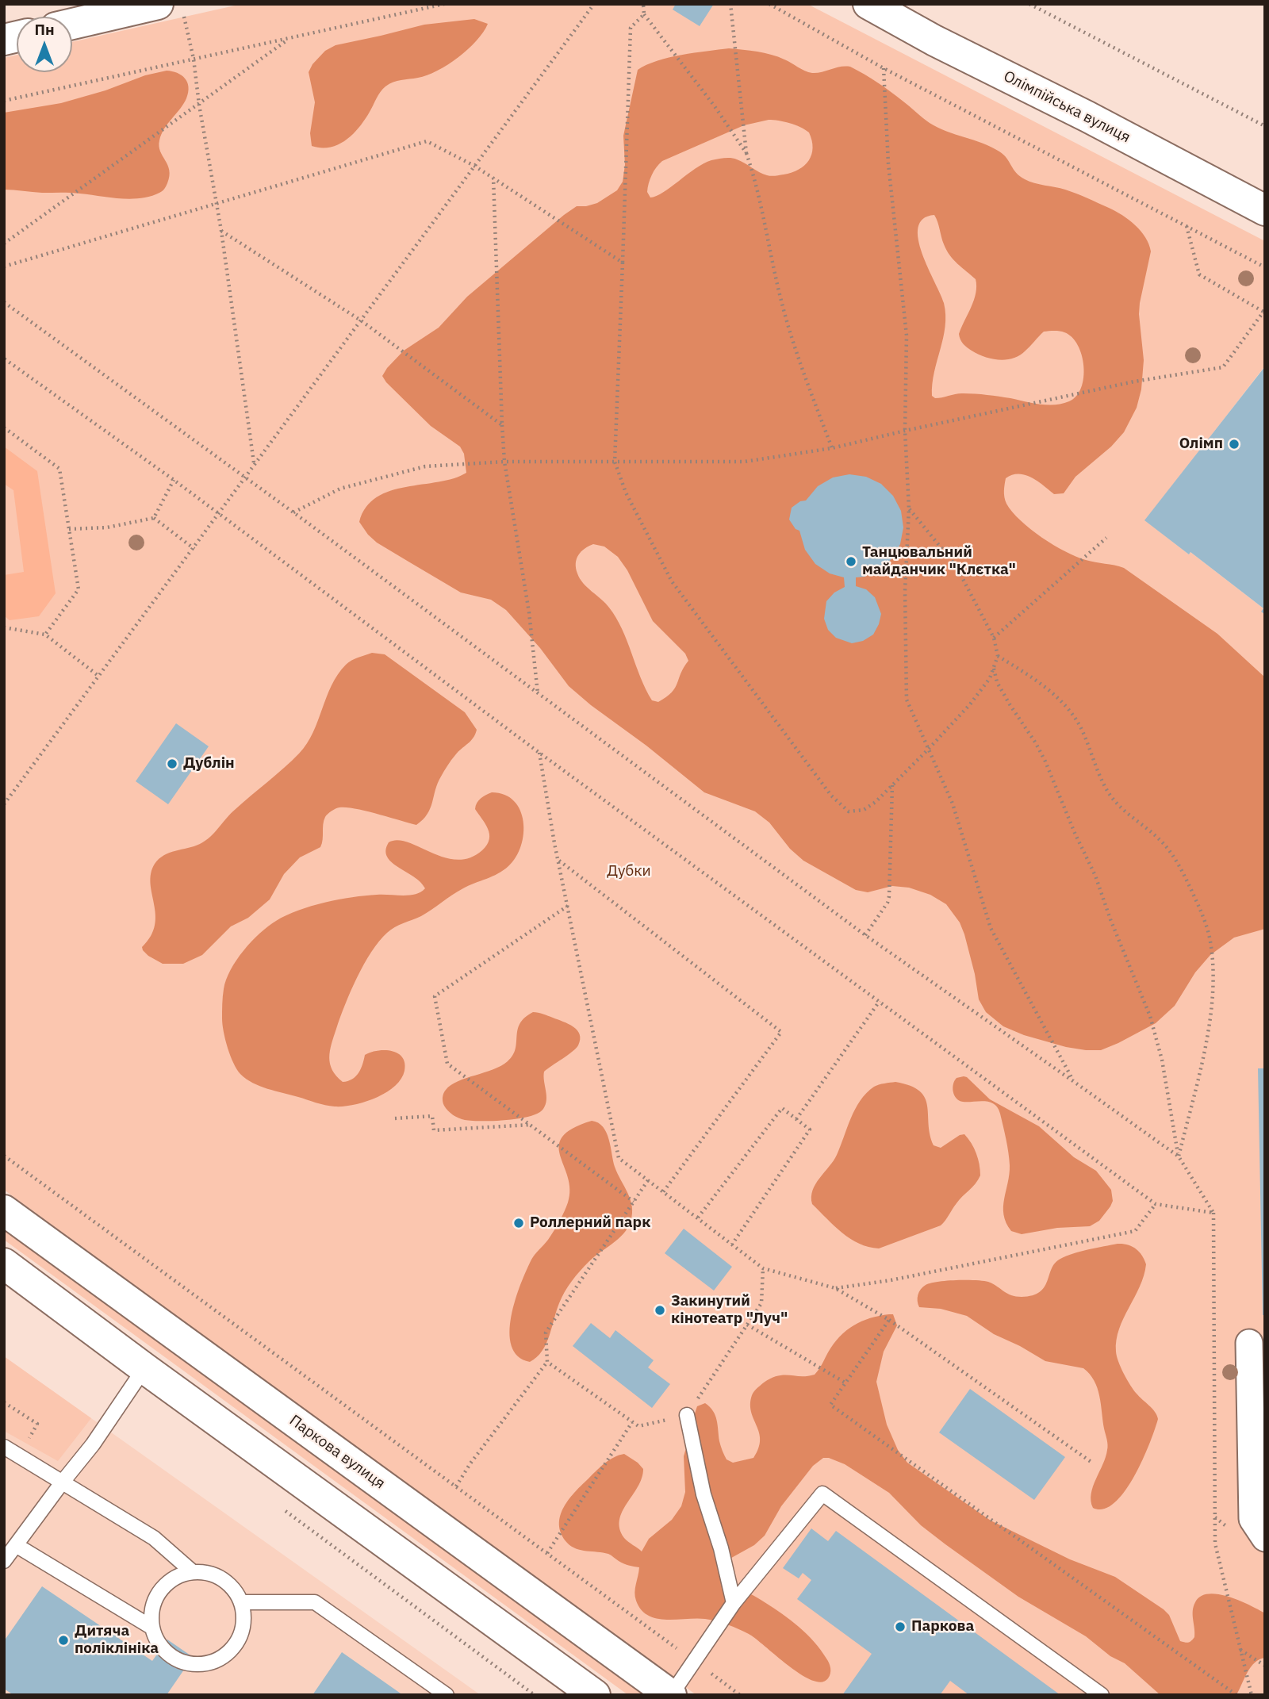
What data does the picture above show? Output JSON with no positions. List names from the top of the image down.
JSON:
{
  "streets": {
    "street": ["Олімпійська вулиця", "Паркова вулиця"]
  },
  "parks": ["Дубки"],
  "places": [
    "Олімп",
    "Танцювальний майданчик \"Клєтка\"",
    "Дублін",
    "Роллерний парк",
    "Закинутий кінотеатр \"Луч\"",
    "Паркова",
    "Дитяча поліклініка"
  ],
  "north": "top"
}
